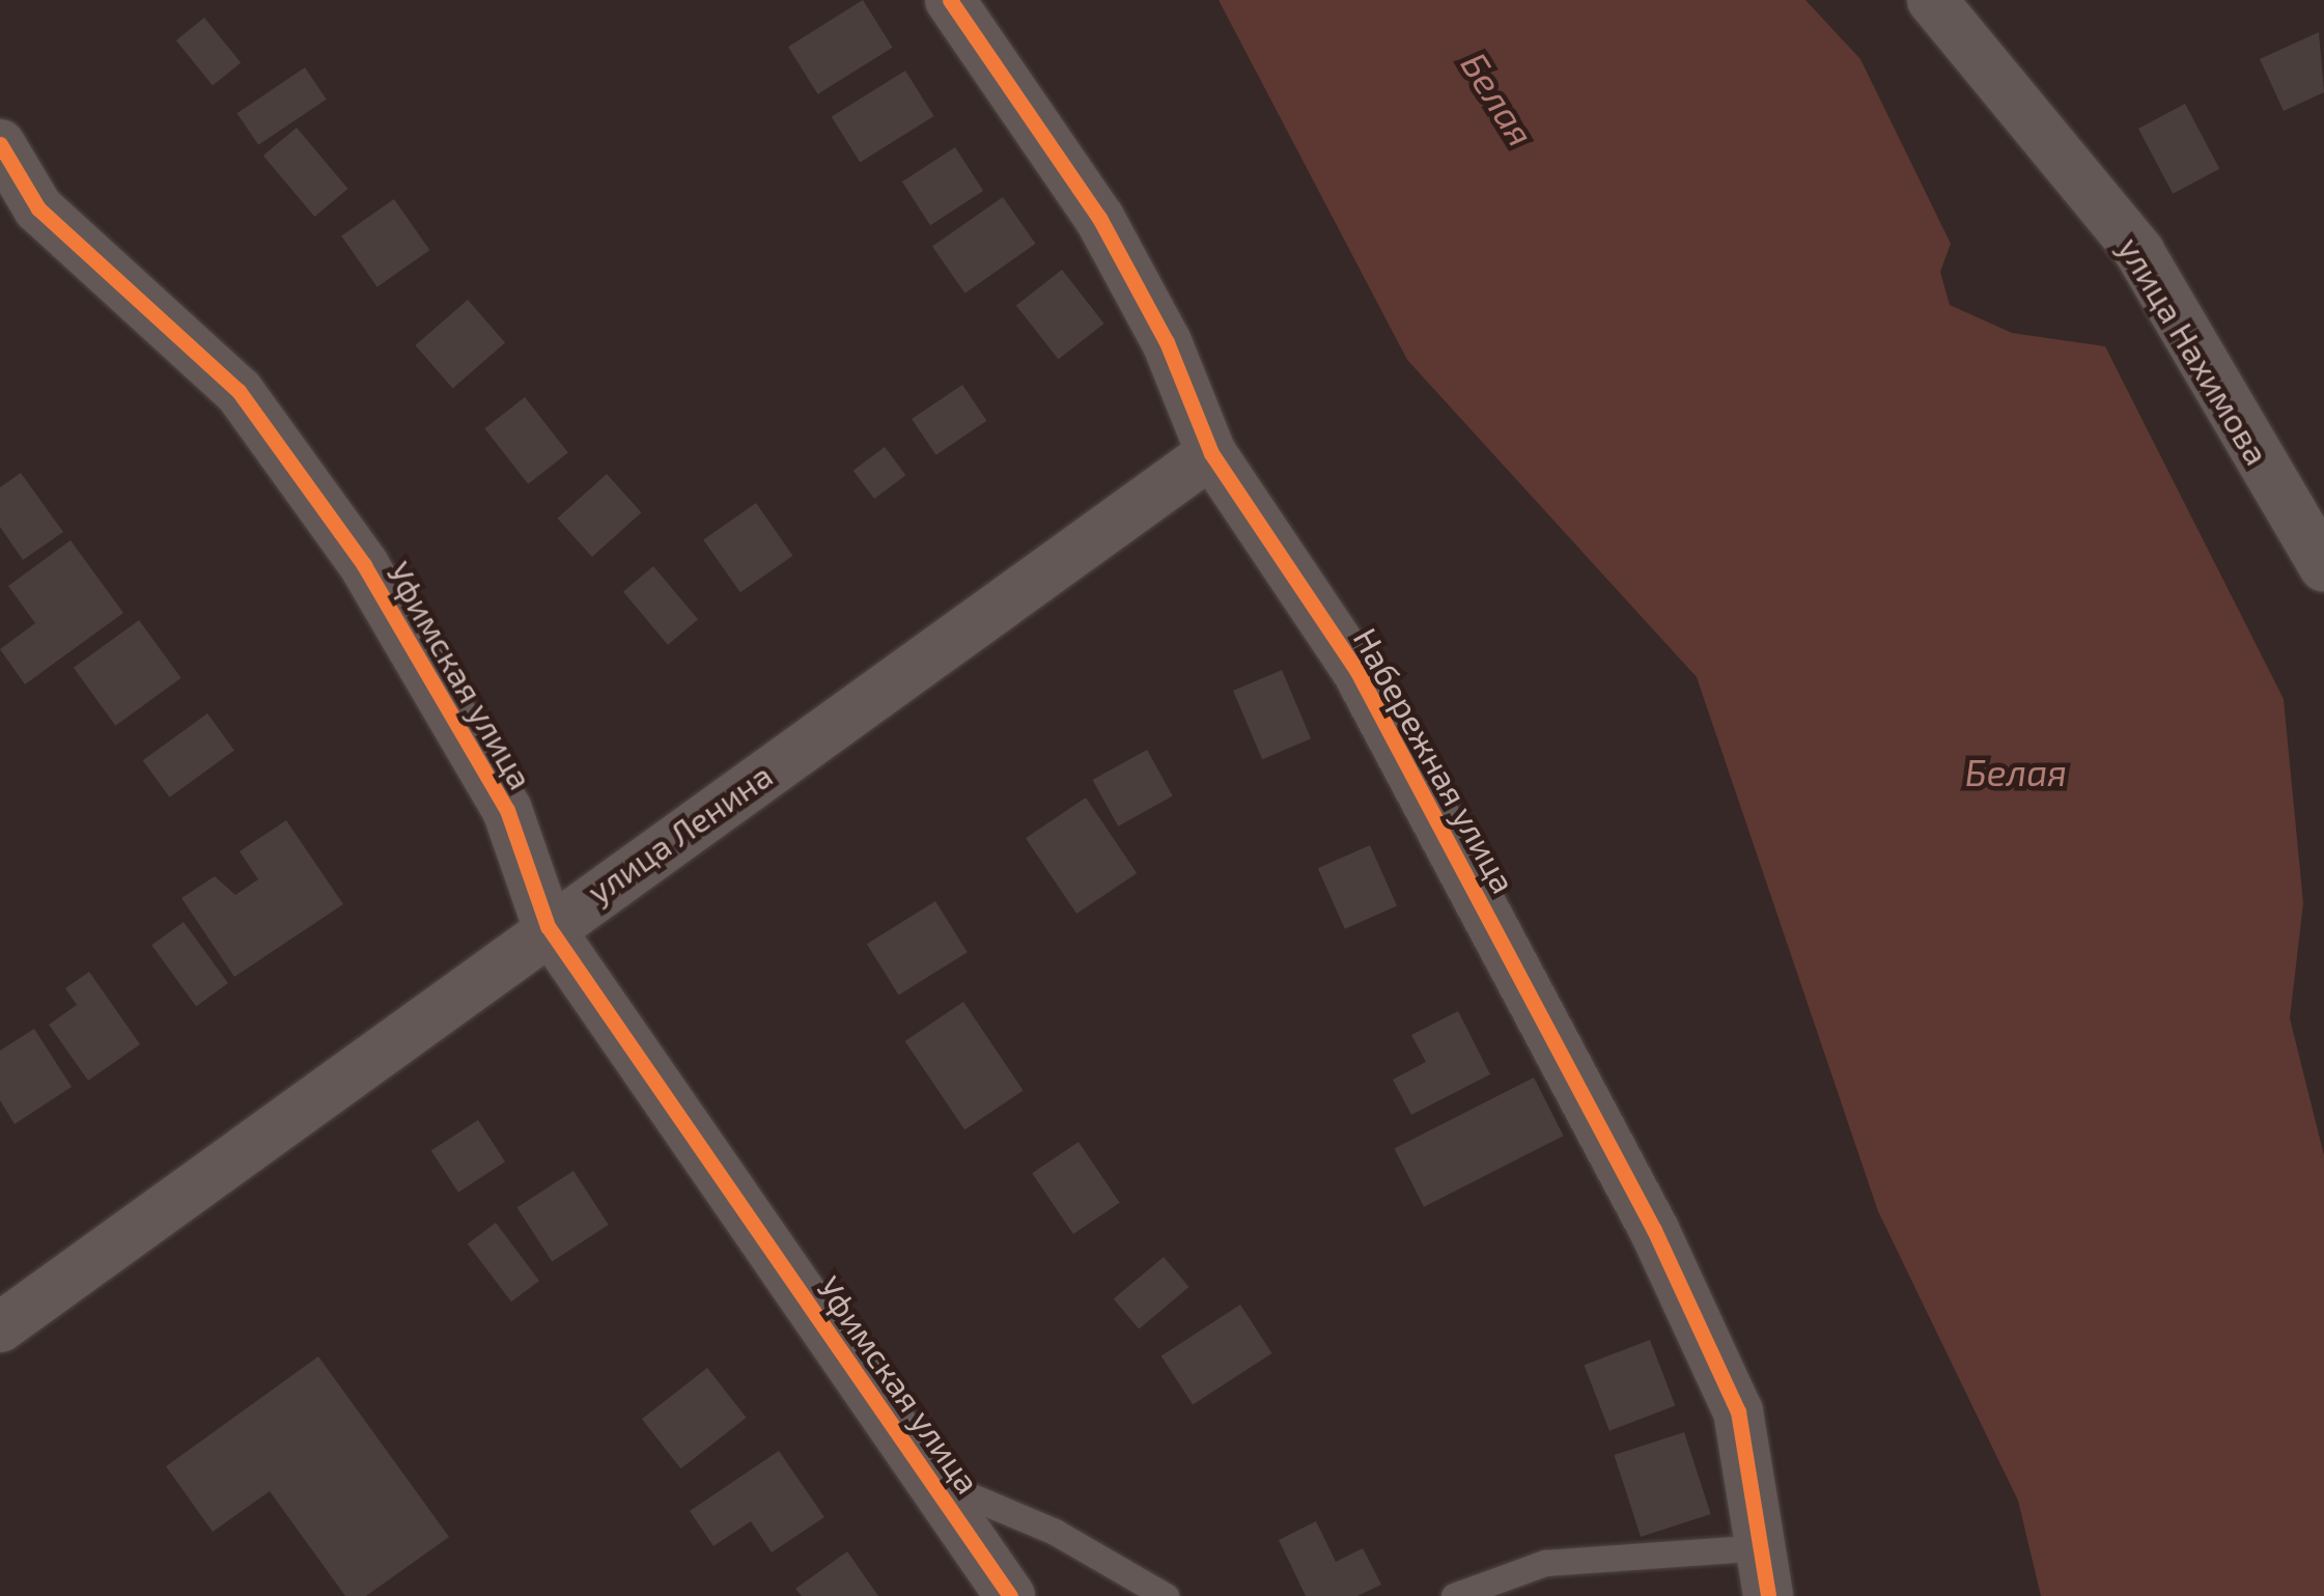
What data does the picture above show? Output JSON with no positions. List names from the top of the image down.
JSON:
{
  "streets": {
    "street": [
      "улица Нахимова",
      "Уфимская улица",
      "Набережная улица",
      "улица Ленина"
    ]
  },
  "crossings": [
    ["Уфимская улица", "улица Ленина"],
    ["Набережная улица", "улица Ленина"]
  ],
  "water": ["Белая"]
}
